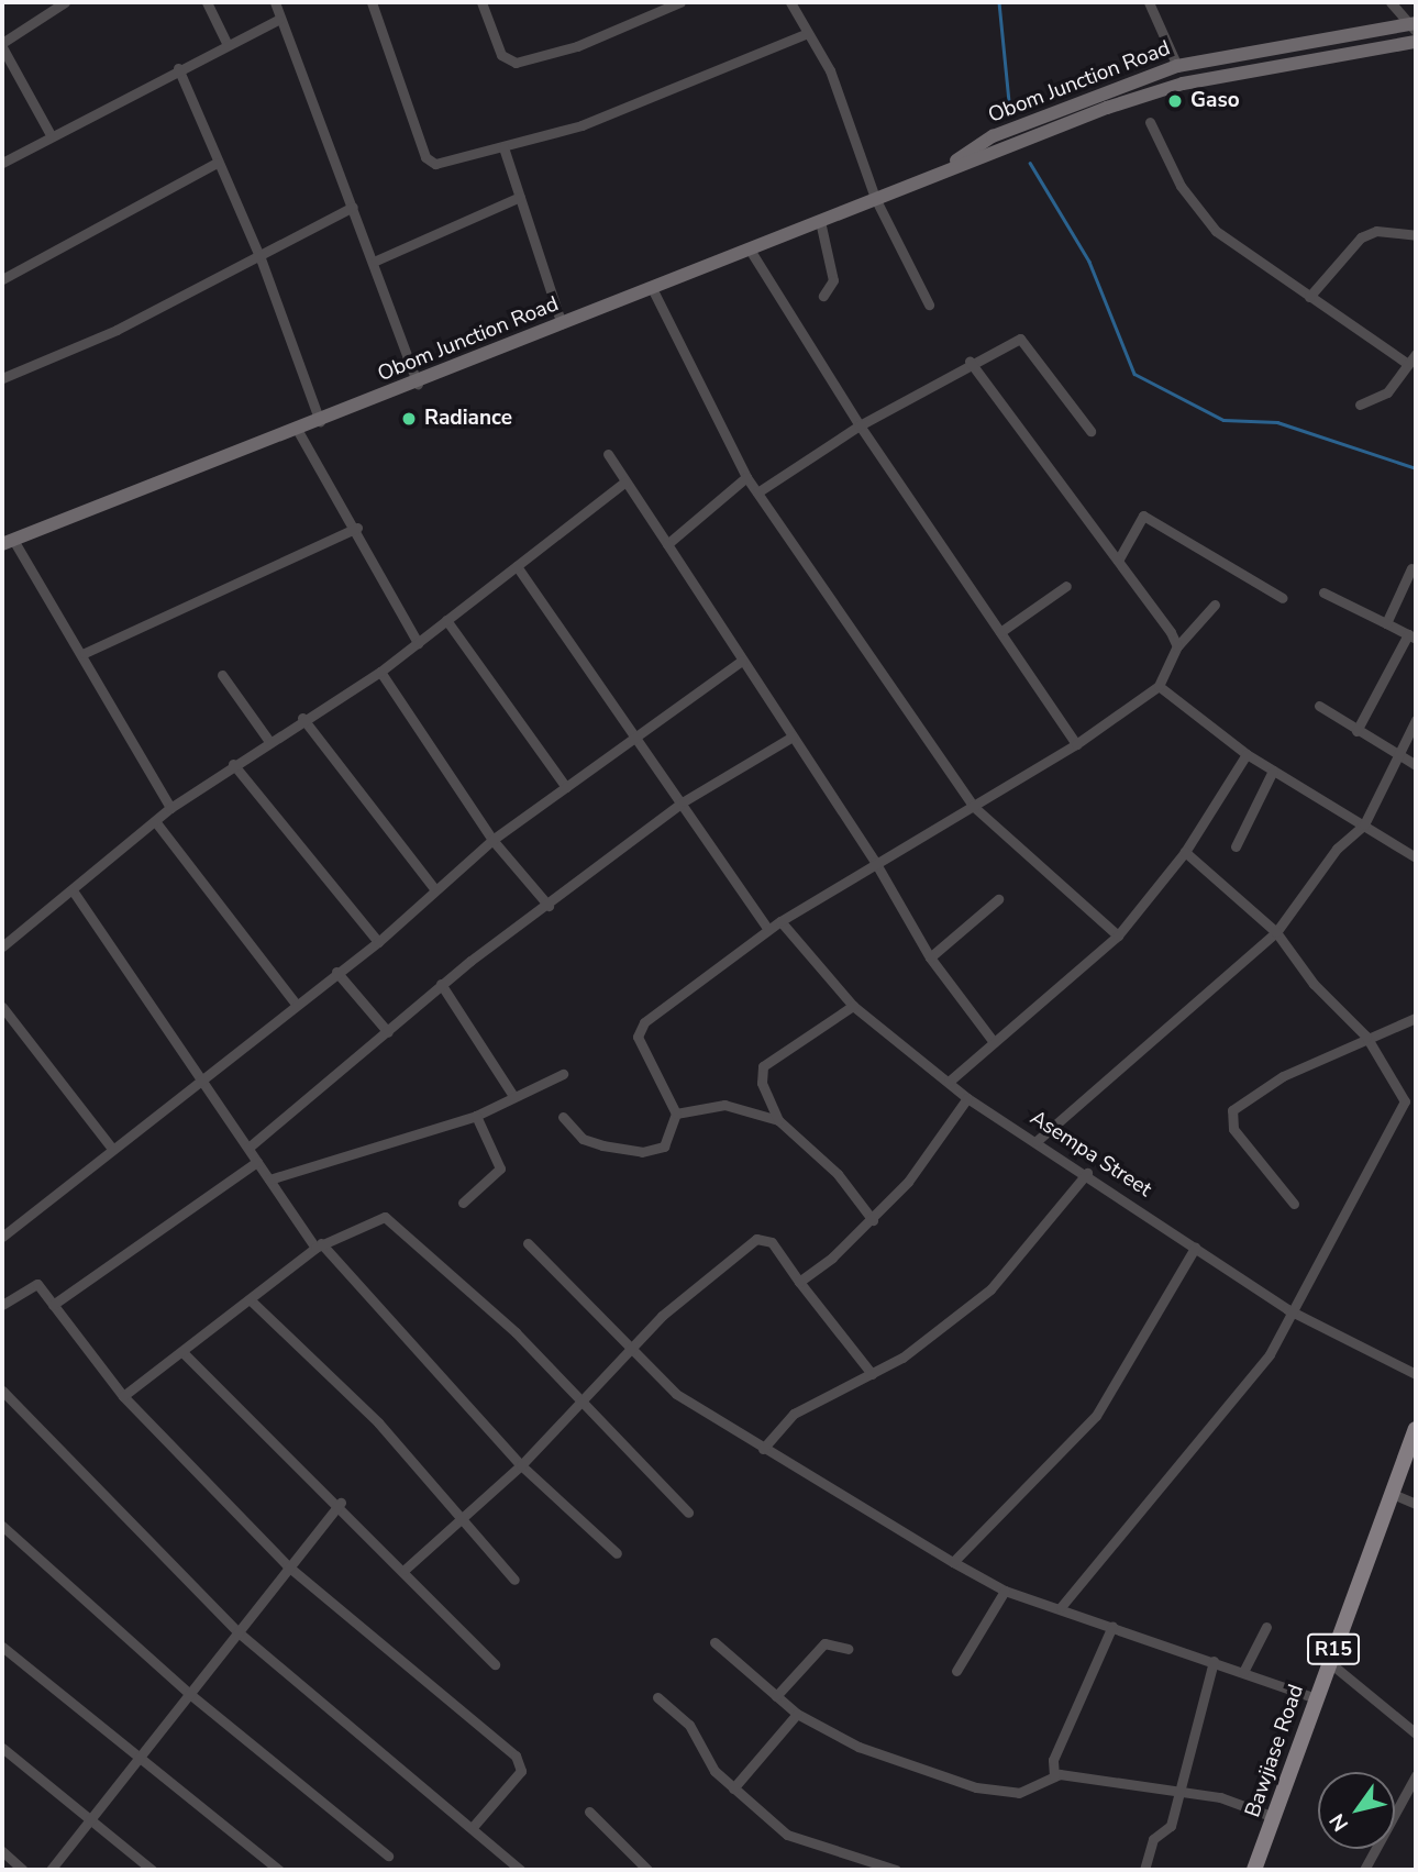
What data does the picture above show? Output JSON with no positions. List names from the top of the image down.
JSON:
{
  "streets": {
    "main road": ["Obom Junction Road", "R15", "Bawjiase Road"],
    "street": ["Asempa Street"]
  },
  "places": ["Gaso", "Radiance"],
  "north": "bottom left"
}
